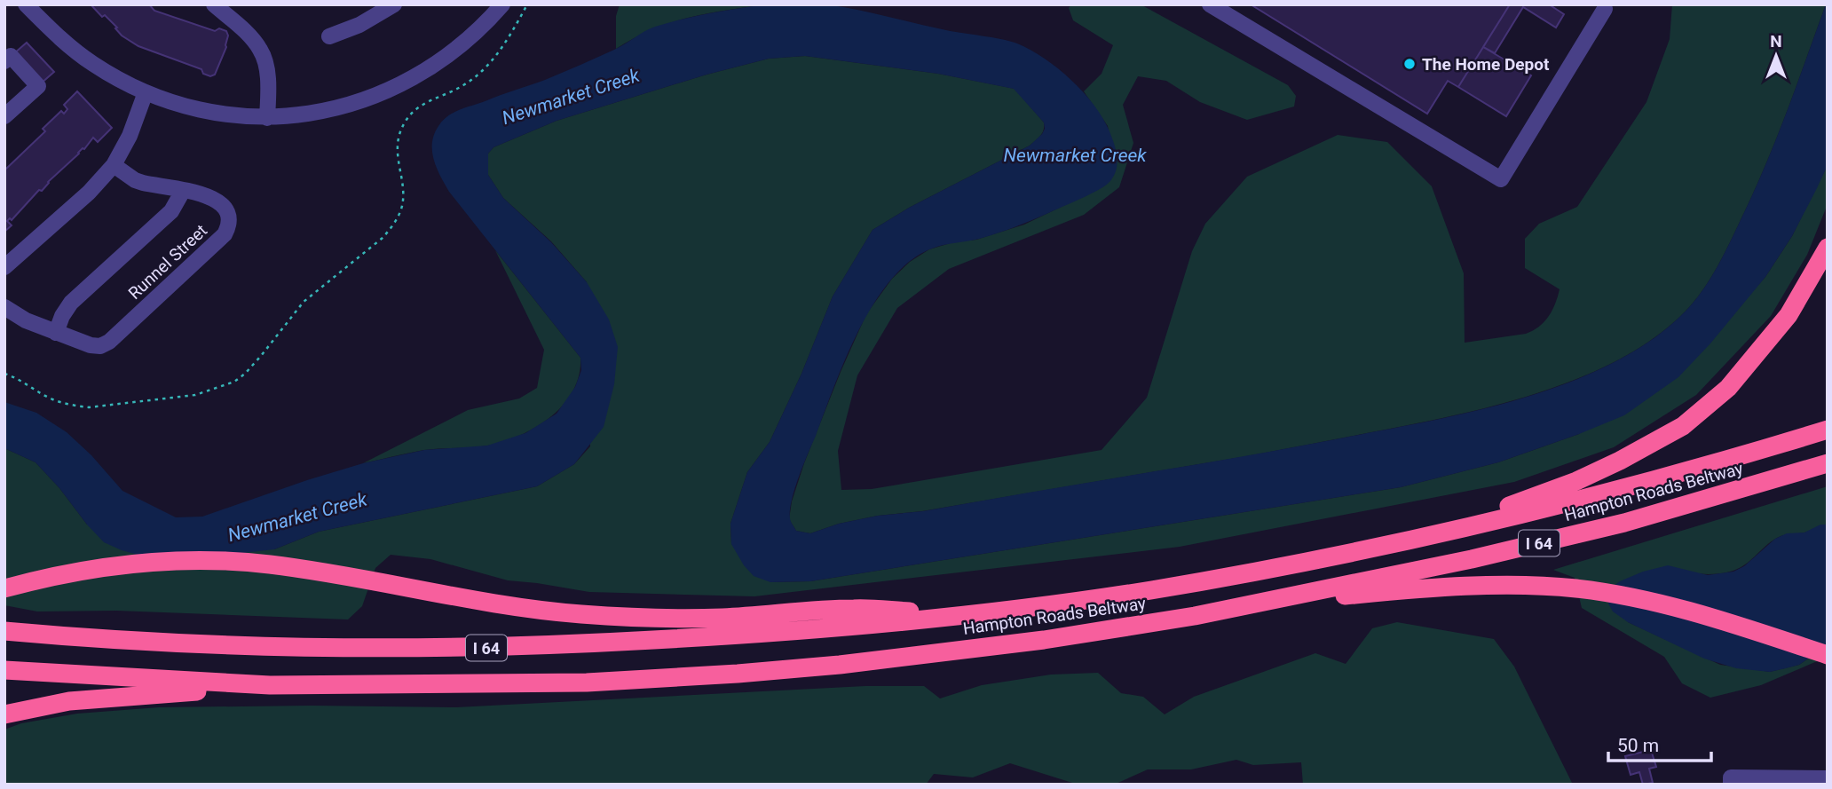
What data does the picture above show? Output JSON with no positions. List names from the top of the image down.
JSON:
{
  "streets": {
    "highway": ["Hampton Roads Beltway", "I 64"],
    "street": ["Runnel Street"]
  },
  "crossings": [
    ["Hampton Roads Beltway", "I 64"]
  ],
  "water": ["Newmarket Creek"],
  "places": ["The Home Depot"],
  "scale_bar": "50 m",
  "north": "top"
}
